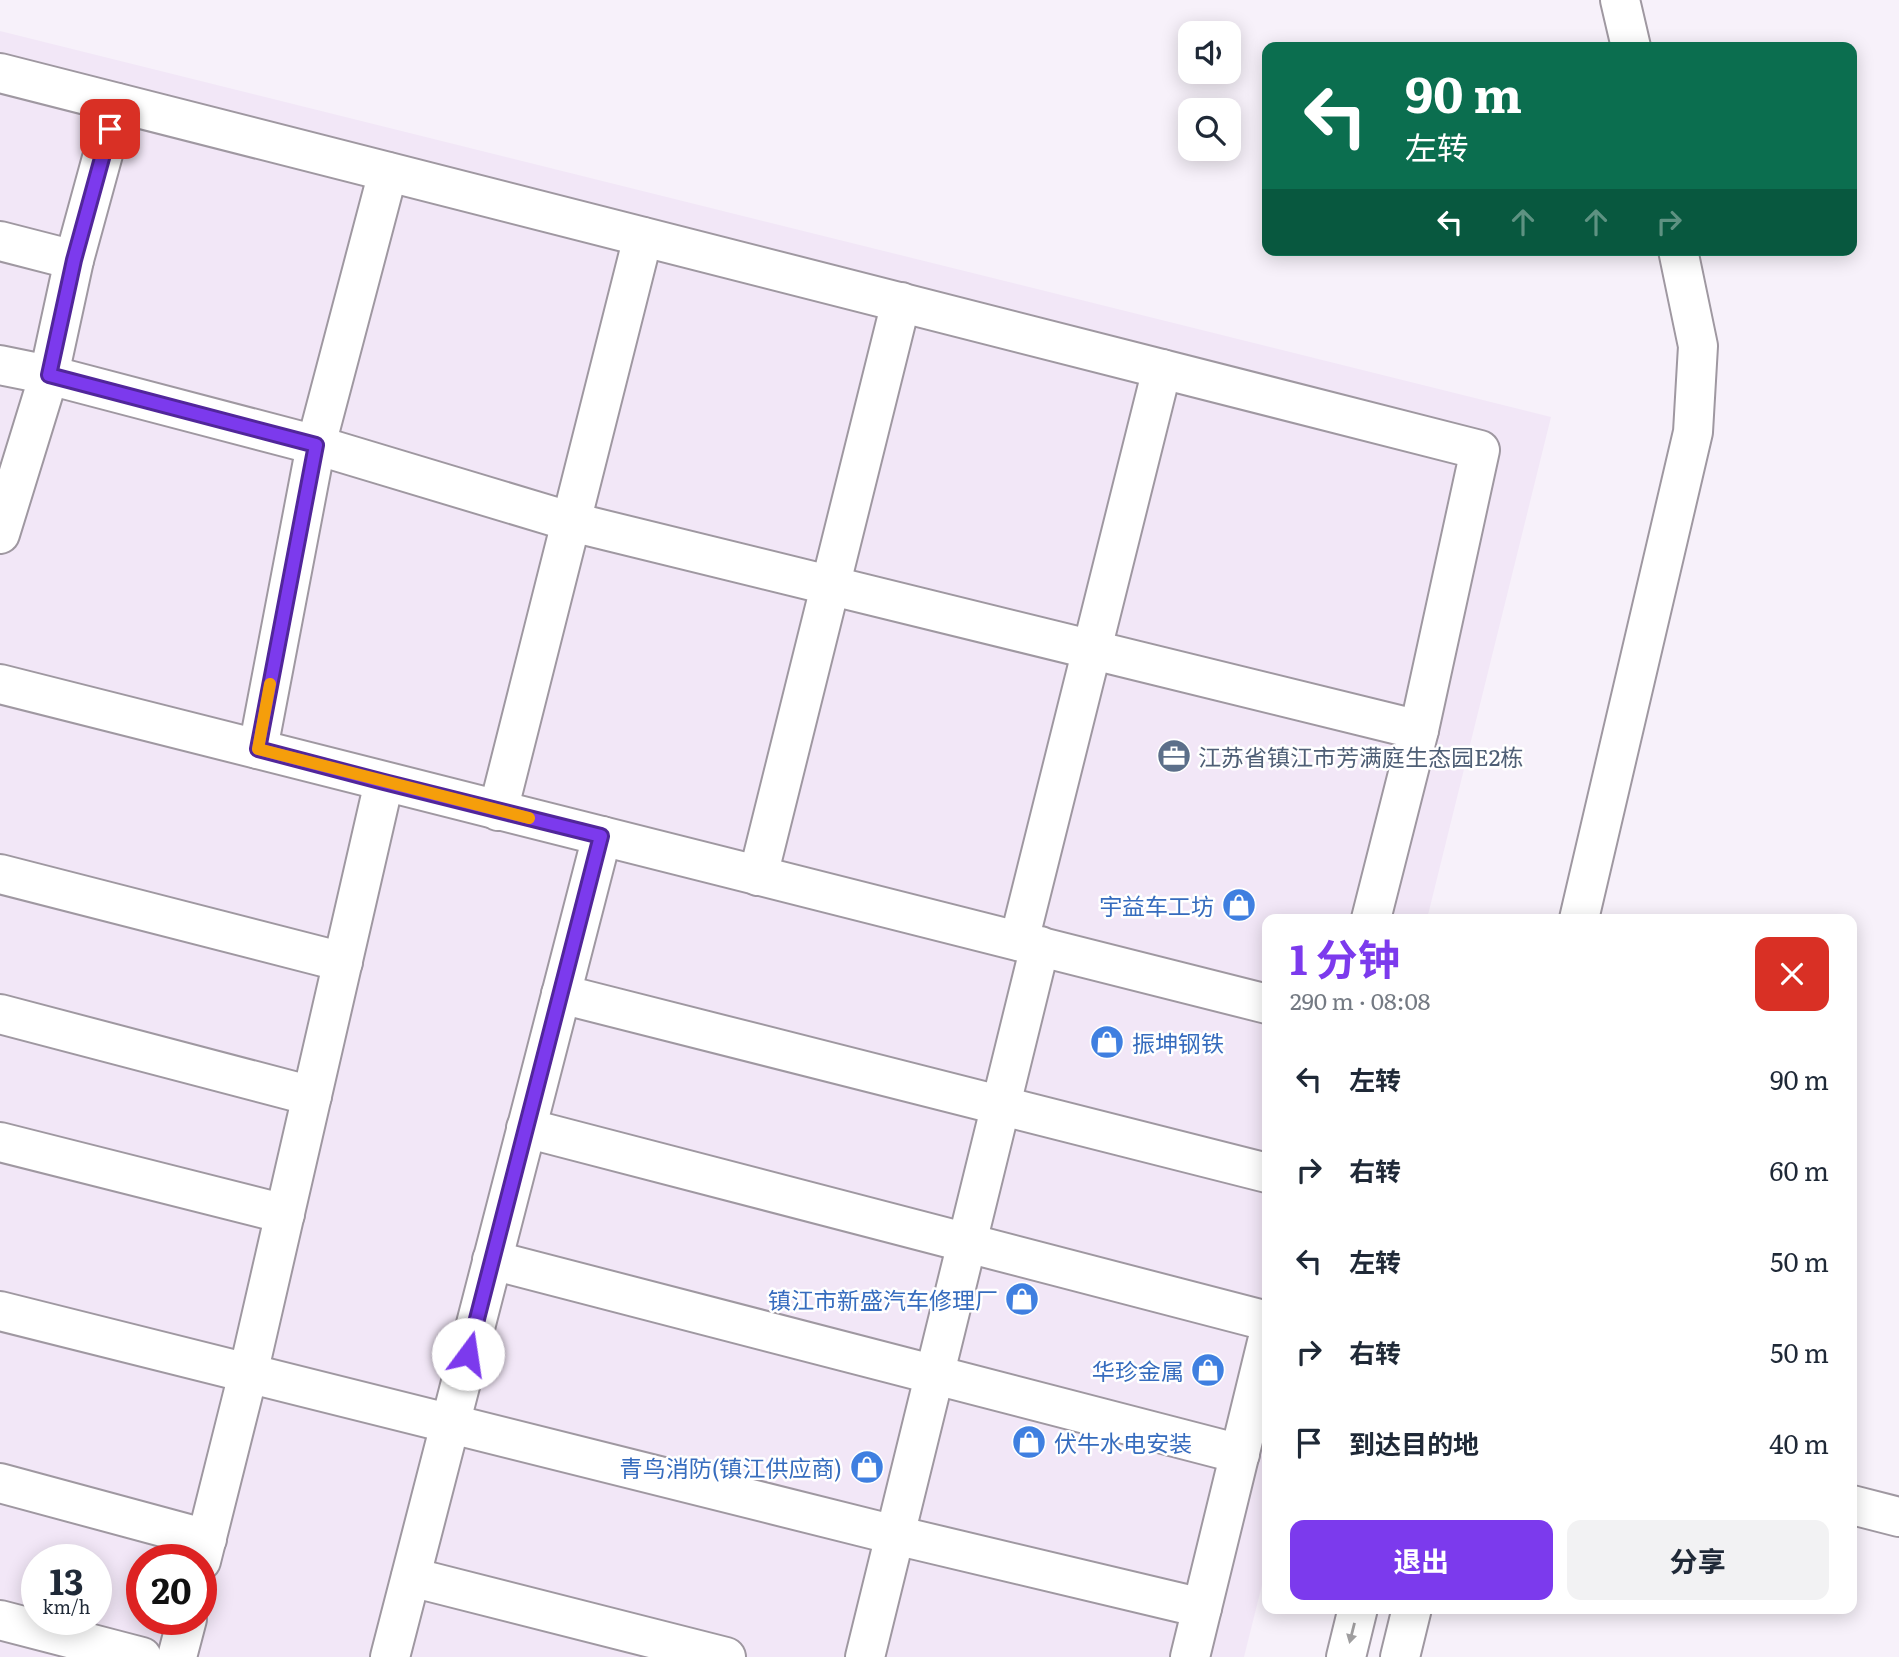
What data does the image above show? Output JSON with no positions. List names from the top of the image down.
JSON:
{
  "places": {
    "office": ["江苏省镇江市芳满庭生态园E2栋"],
    "shop": [
      "宇益车工坊",
      "振坤钢铁",
      "镇江市新盛汽车修理厂",
      "华珍金属",
      "伏牛水电安装",
      "青鸟消防(镇江供应商)"
    ]
  },
  "page": {
    "turn": ["90 m", "左转"],
    "heading": ["1 分钟", "290 m · 08:08"],
    "list": [
      {
        "name": "左转",
        "value": "90 m"
      },
      {
        "name": "右转",
        "value": "60 m"
      },
      {
        "name": "左转",
        "value": "50 m"
      },
      {
        "name": "右转",
        "value": "50 m"
      },
      {
        "name": "到达目的地",
        "value": "40 m"
      }
    ],
    "buttons": ["退出", "分享"],
    "speed": "13 km/h",
    "limit": "20"
  }
}
